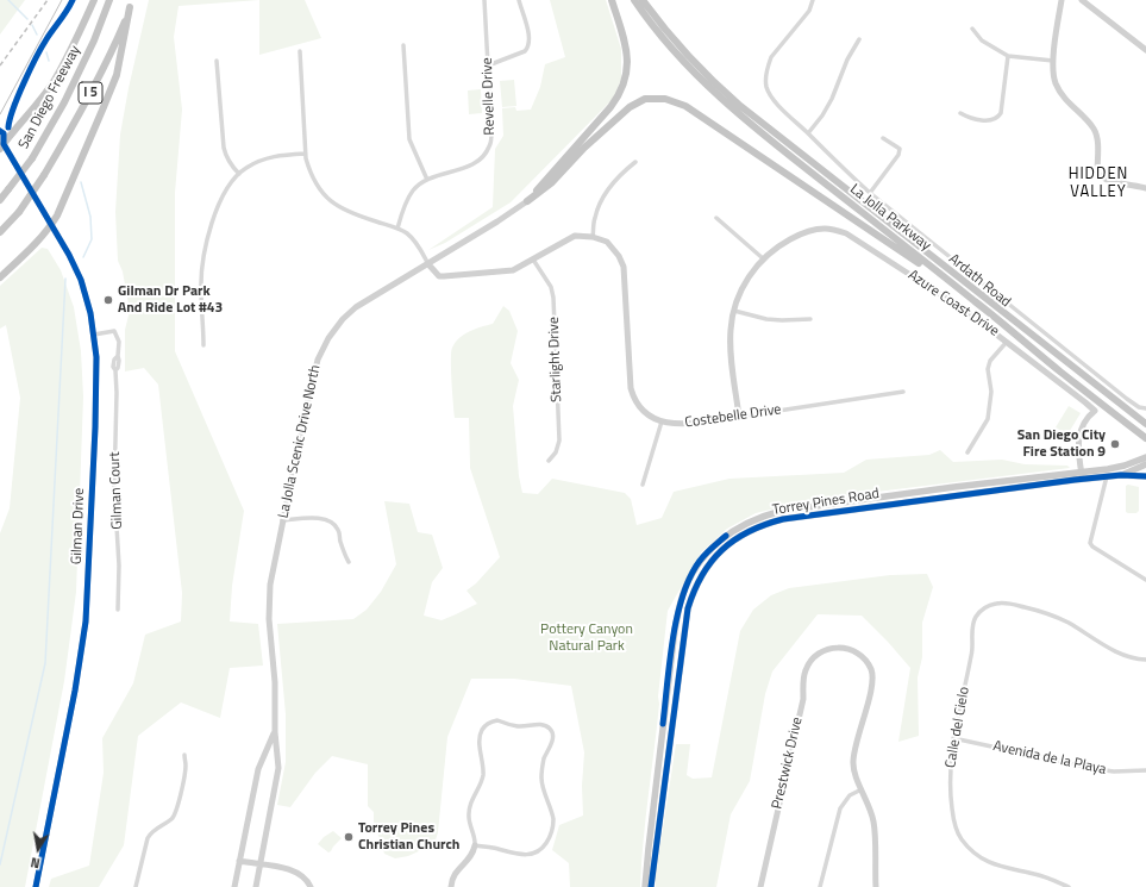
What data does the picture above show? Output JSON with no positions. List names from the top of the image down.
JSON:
{
  "streets": {
    "highway": ["I 5", "San Diego Freeway", "La Jolla Parkway"],
    "main road": ["Torrey Pines Road"],
    "street": [
      "Revelle Drive",
      "Ardath Road",
      "Azure Coast Drive",
      "Starlight Drive",
      "Costebelle Drive",
      "La Jolla Scenic Drive North",
      "Gilman Court",
      "Gilman Drive",
      "Calle del Cielo",
      "Avenida de la Playa",
      "Prestwick Drive"
    ]
  },
  "crossings": [
    ["Azure Coast Drive", "Torrey Pines Road"],
    ["Gilman Court", "Gilman Drive"],
    ["Calle del Cielo", "Avenida de la Playa"]
  ],
  "districts": ["HIDDEN VALLEY"],
  "parks": ["Pottery Canyon Natural Park"],
  "places": ["Gilman Dr Park And Ride Lot #43", "San Diego City Fire Station 9", "Torrey Pines Christian Church"],
  "north": "bottom"
}
